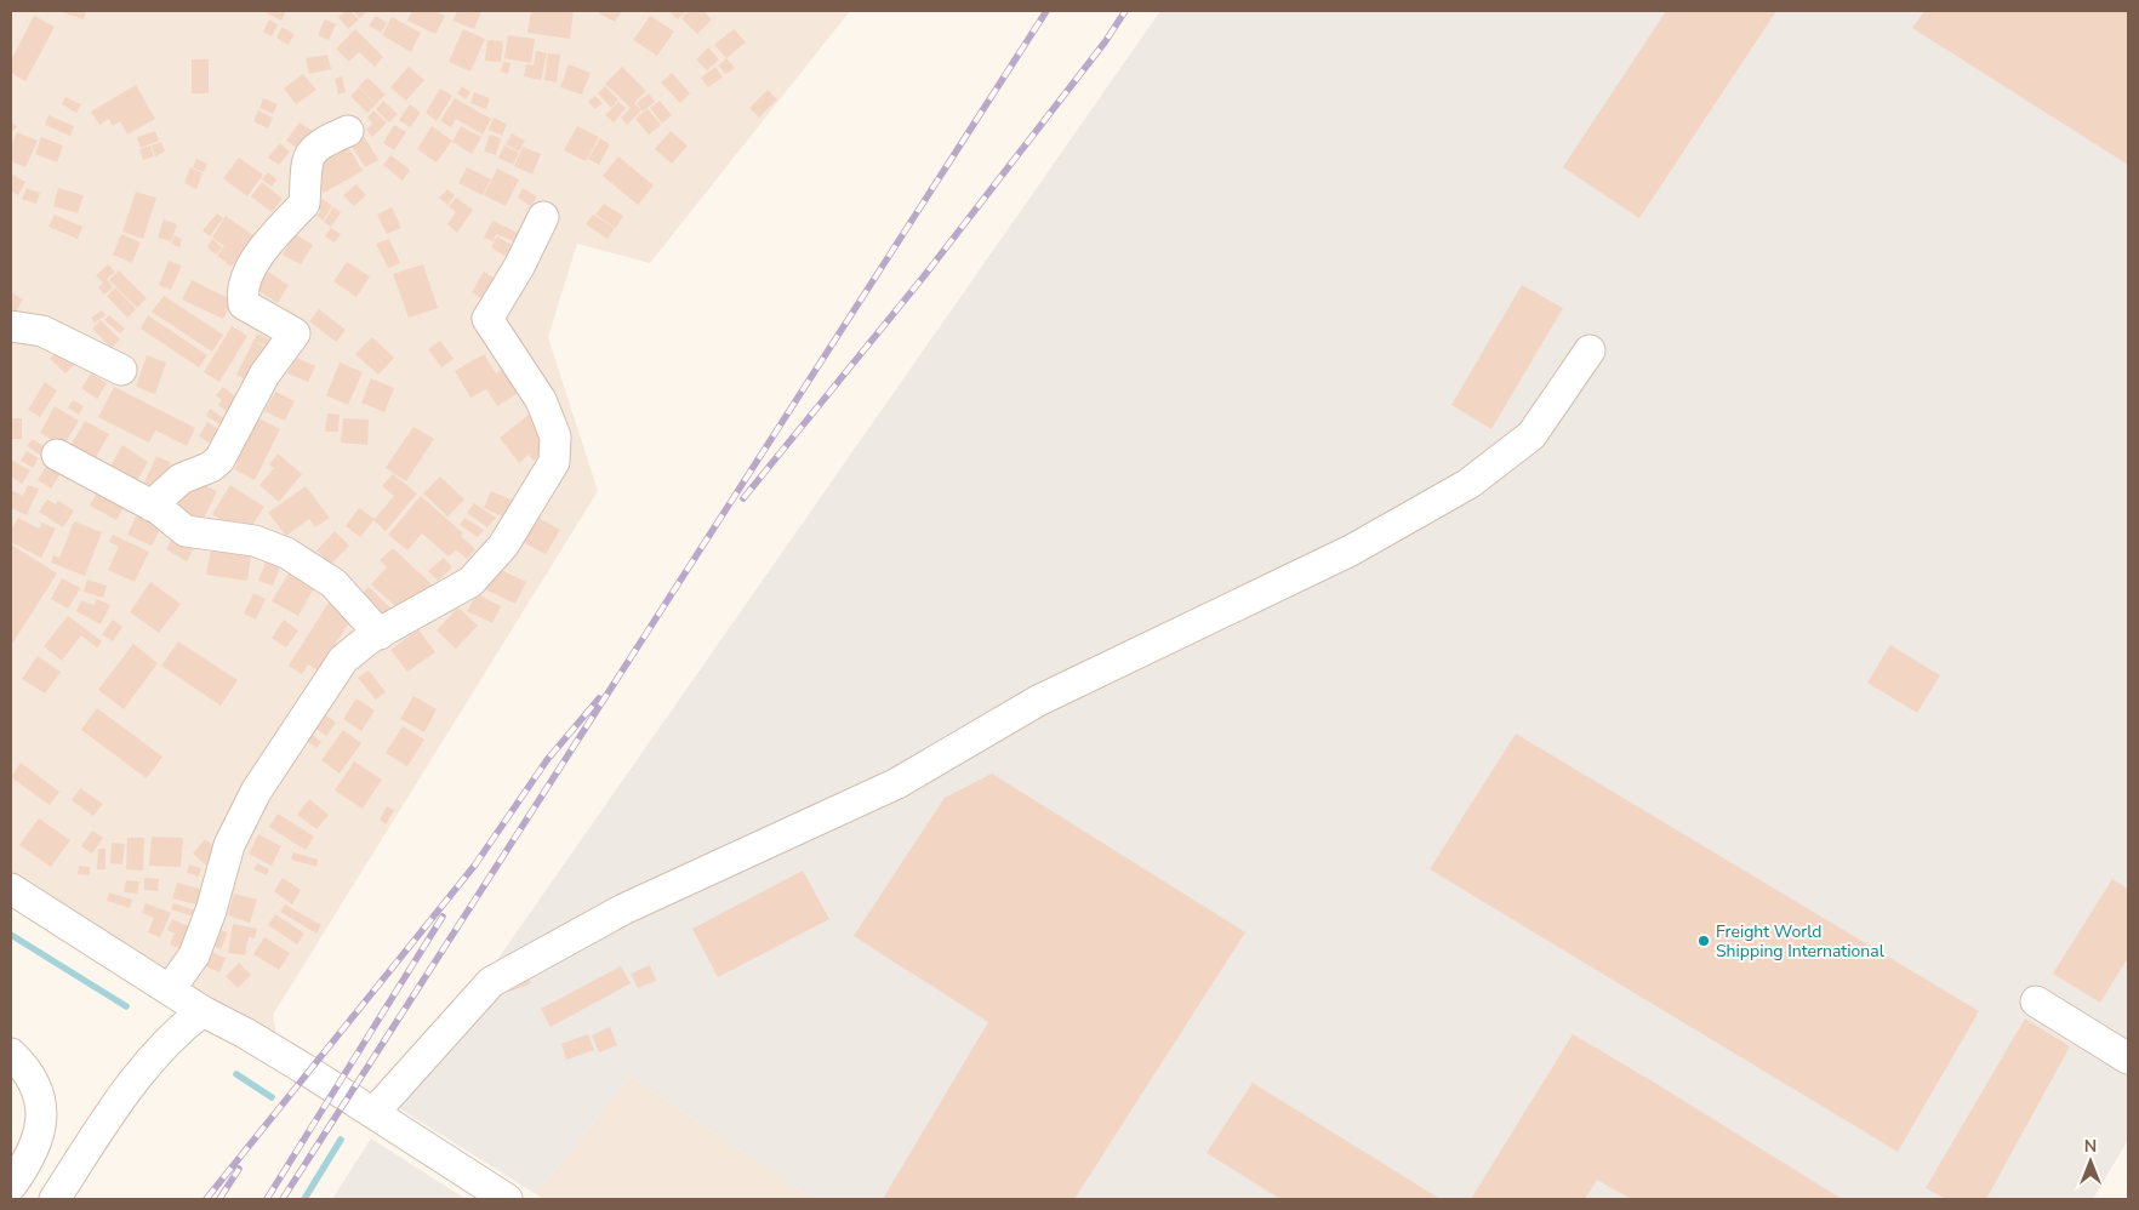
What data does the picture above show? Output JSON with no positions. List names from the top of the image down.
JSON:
{
  "places": ["Freight World Shipping International"],
  "north": "top"
}
